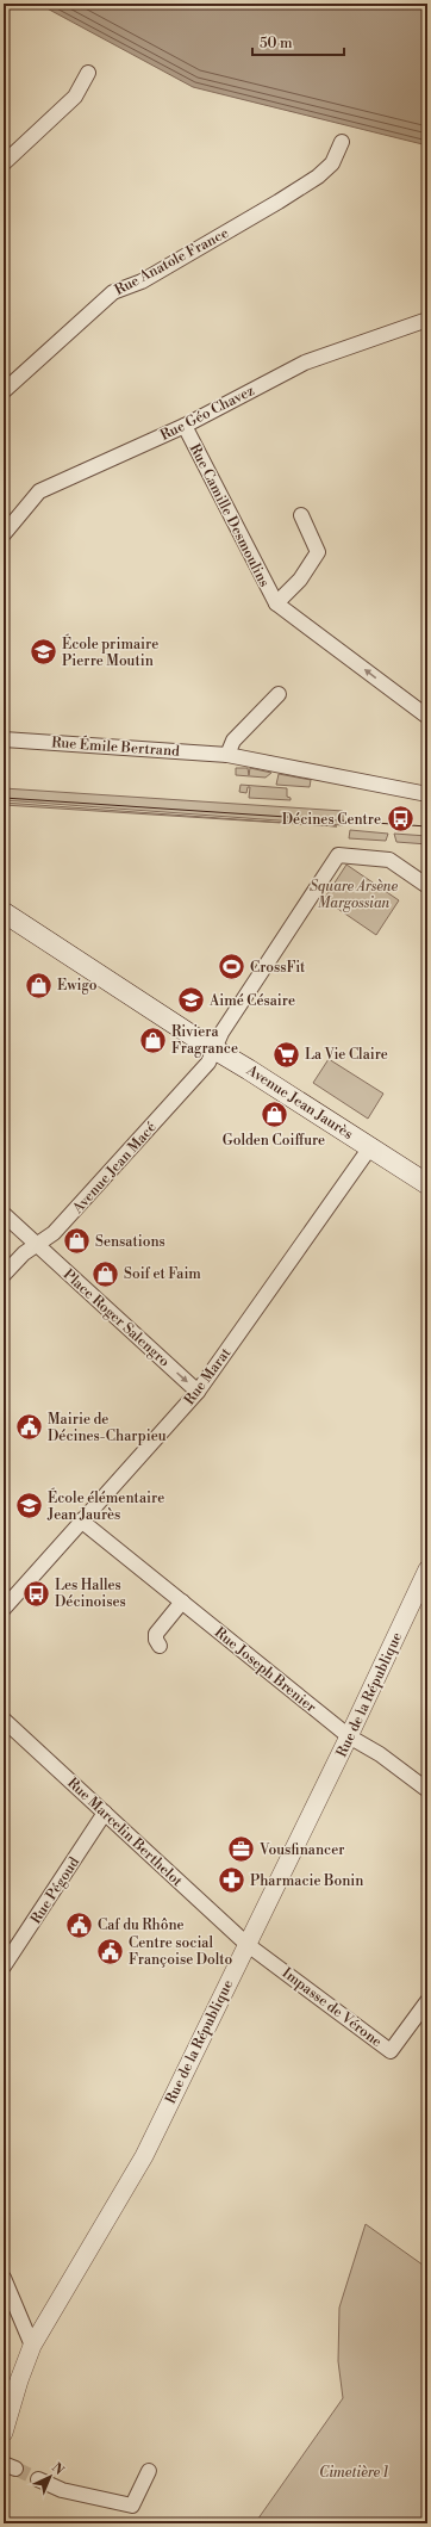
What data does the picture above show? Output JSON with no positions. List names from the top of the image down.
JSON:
{
  "streets": {
    "main road": ["Avenue Jean Jaurès"],
    "street": [
      "Rue Anatole France",
      "Rue Géo Chavez",
      "Rue Camille Desmoulins",
      "Rue Émile Bertrand",
      "Avenue Jean Macé",
      "Place Roger Salengro",
      "Rue Marat",
      "Rue Joseph Brenier",
      "Rue de la République",
      "Rue Marcelin Berthelot",
      "Rue Pégoud",
      "Impasse de Vérone"
    ]
  },
  "crossings": [
    ["Rue Géo Chavez", "Rue Camille Desmoulins"],
    ["Avenue Jean Jaurès", "Avenue Jean Macé"],
    ["Avenue Jean Jaurès", "Rue Marat"],
    ["Avenue Jean Macé", "Place Roger Salengro"],
    ["Place Roger Salengro", "Rue Marat"],
    ["Rue Marat", "Rue Joseph Brenier"],
    ["Rue Joseph Brenier", "Rue de la République"],
    ["Rue de la République", "Rue Marcelin Berthelot"],
    ["Rue de la République", "Impasse de Vérone"],
    ["Rue Marcelin Berthelot", "Rue Pégoud"],
    ["Rue Marcelin Berthelot", "Impasse de Vérone"]
  ],
  "one_way": ["Rue Camille Desmoulins", "Place Roger Salengro"],
  "parks": ["Square Arsène Margossian", "Cimetière 1"],
  "places": {
    "school or university": ["École primaire Pierre Moutin", "Aimé Césaire", "École élémentaire Jean Jaurès"],
    "bus stop": ["Décines Centre", "Les Halles Décinoises"],
    "sports": ["CrossFit"],
    "shop": [
      "Ewigo",
      "Riviera Fragrance",
      "Golden Coiffure",
      "Sensations",
      "Soif et Faim"
    ],
    "supermarket": ["La Vie Claire"],
    "public building": ["Mairie de Décines-Charpieu", "Caf du Rhône", "Centre social Françoise Dolto"],
    "office": ["Vousfinancer"],
    "pharmacy": ["Pharmacie Bonin"]
  },
  "scale_bar": "50 m",
  "north": "top right"
}
